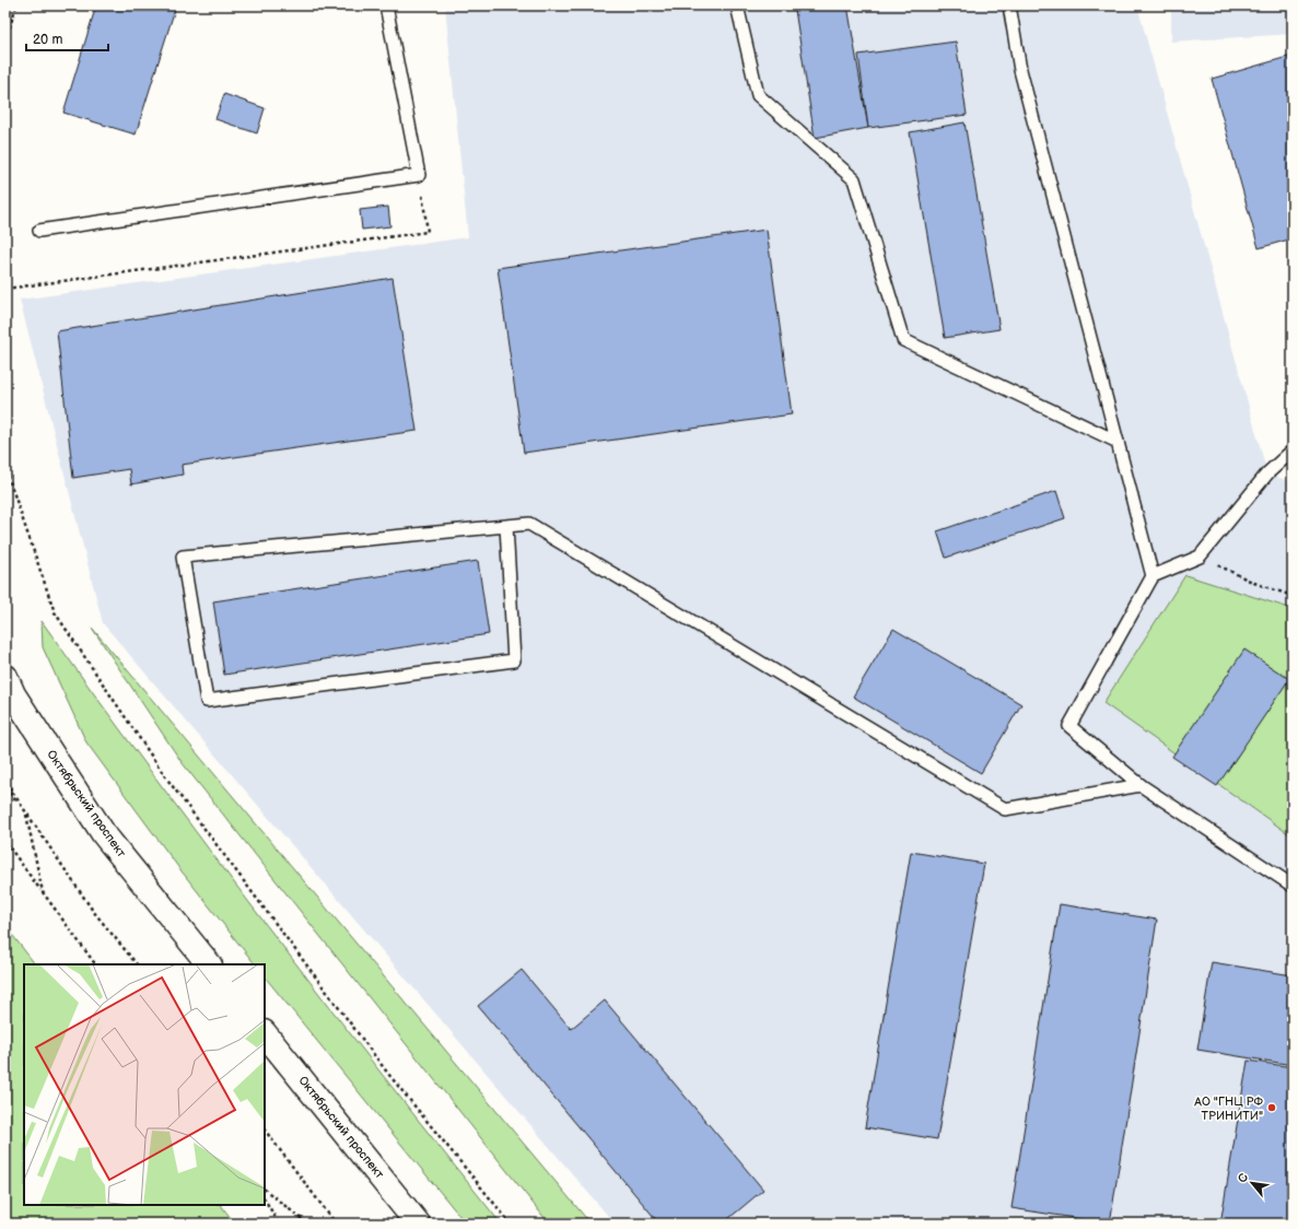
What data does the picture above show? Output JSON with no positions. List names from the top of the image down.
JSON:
{
  "streets": {
    "main road": ["Октябрьский проспект"]
  },
  "places": ["АО \"ГНЦ РФ ТРИНИТИ\""],
  "scale_bar": "20 m",
  "north": "top left"
}
